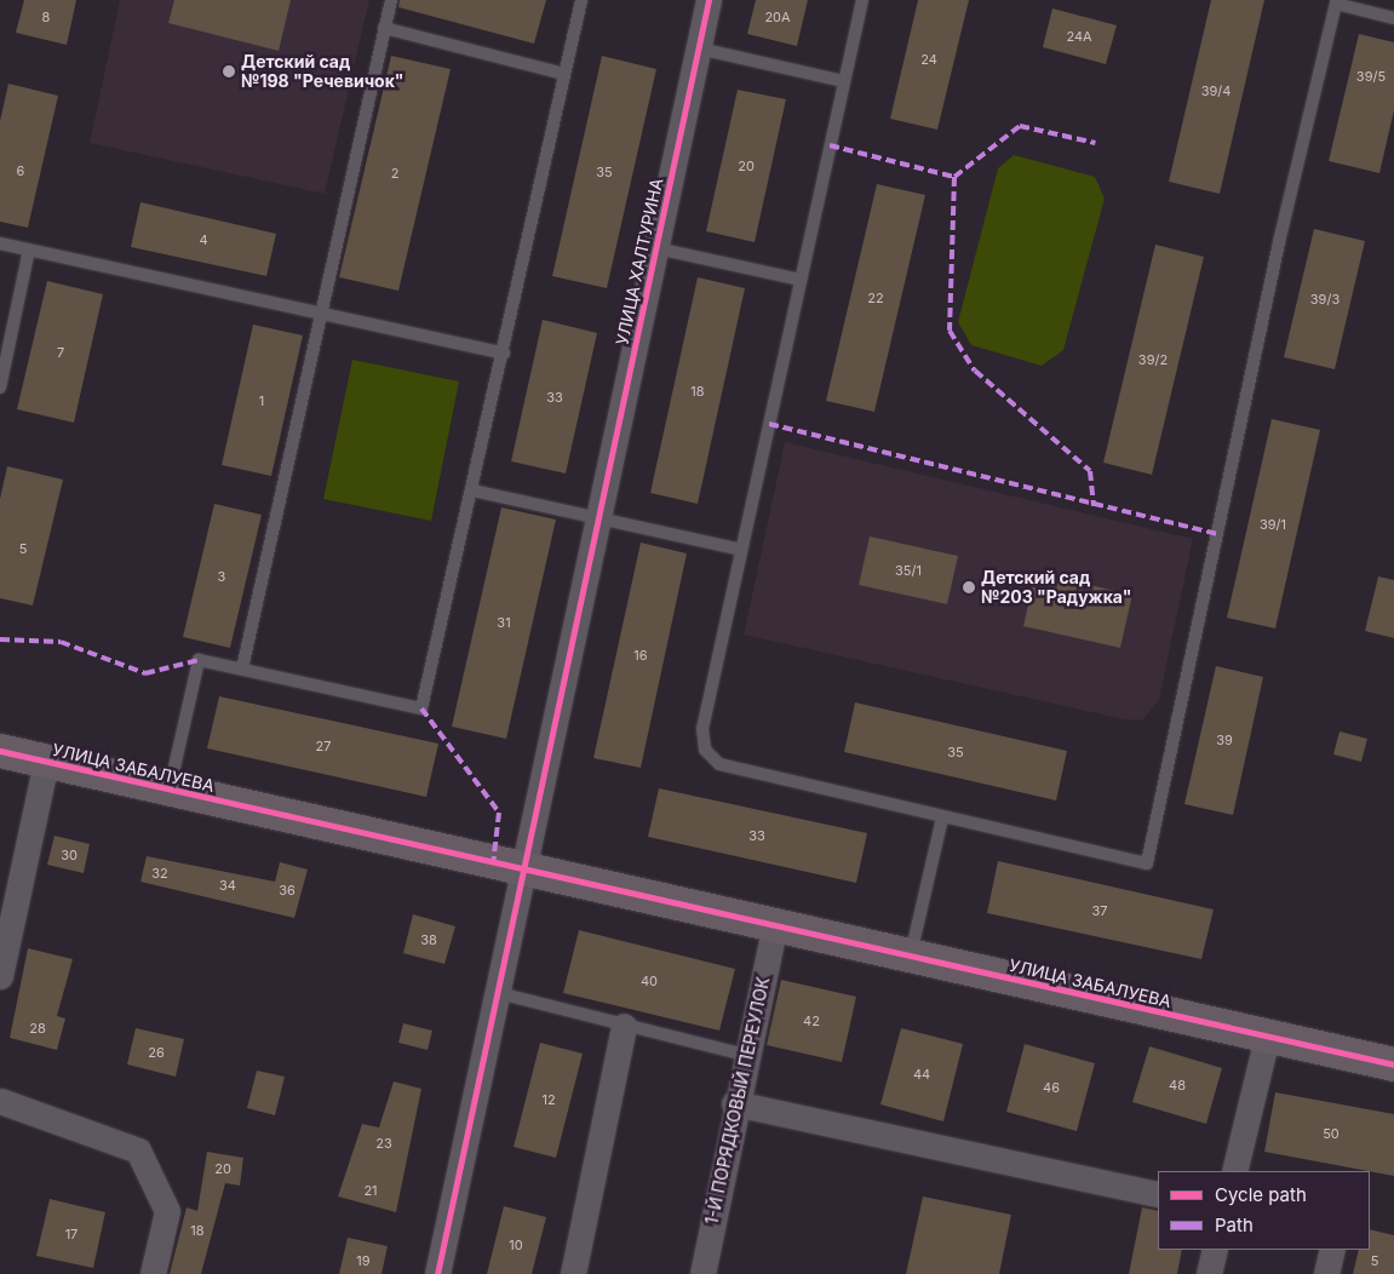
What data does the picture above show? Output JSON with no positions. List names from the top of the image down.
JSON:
{
  "streets": {
    "street": ["УЛИЦА ХАЛТУРИНА", "УЛИЦА ЗАБАЛУЕВА", "1-Й ПОРЯДКОВЫЙ ПЕРЕУЛОК"]
  },
  "crossings": [
    ["УЛИЦА ХАЛТУРИНА", "УЛИЦА ЗАБАЛУЕВА"],
    ["УЛИЦА ЗАБАЛУЕВА", "1-Й ПОРЯДКОВЫЙ ПЕРЕУЛОК"]
  ],
  "places": ["Детский сад №198 \"Речевичок\"", "Детский сад №203 \"Радужка\""],
  "house_numbers": [
    "8",
    "20А",
    "24А",
    "24",
    "39/5",
    "39/4",
    "20",
    "6",
    "35",
    "2",
    "4",
    "22",
    "39/3",
    "7",
    "39/2",
    "18",
    "33",
    "1",
    "39/1",
    "5",
    "35/1",
    "3",
    "31",
    "16",
    "39",
    "27",
    "35",
    "33",
    "30",
    "32",
    "34",
    "36",
    "37",
    "38",
    "40",
    "42",
    "28",
    "26",
    "44",
    "48",
    "46",
    "12",
    "50",
    "23",
    "20",
    "21",
    "18",
    "17",
    "10",
    "19",
    "5"
  ],
  "legend": ["Cycle path", "Path"]
}
